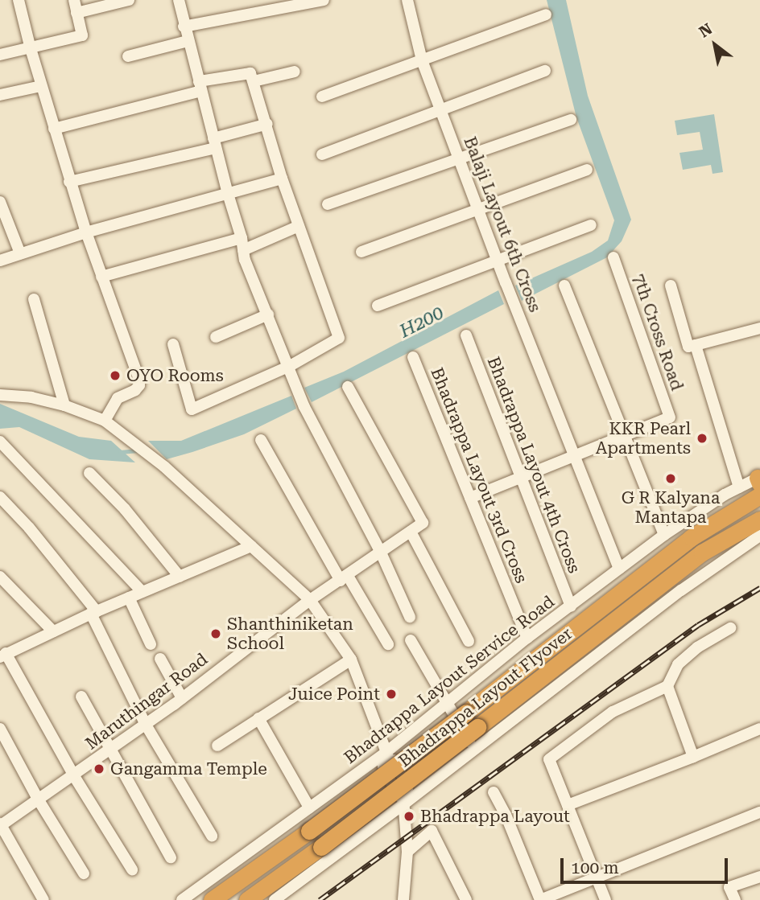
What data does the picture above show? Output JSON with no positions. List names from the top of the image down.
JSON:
{
  "streets": {
    "highway": ["Bhadrappa Layout Flyover"],
    "street": [
      "Balaji Layout 6th Cross",
      "7th Cross Road",
      "Bhadrappa Layout 4th Cross",
      "Bhadrappa Layout 3rd Cross",
      "Bhadrappa Layout Service Road",
      "Maruthingar Road"
    ]
  },
  "crossings": [
    ["Balaji Layout 6th Cross", "Bhadrappa Layout Service Road"],
    ["Bhadrappa Layout 4th Cross", "Bhadrappa Layout Service Road"],
    ["Bhadrappa Layout 3rd Cross", "Bhadrappa Layout Service Road"]
  ],
  "water": ["H200"],
  "places": [
    "OYO Rooms",
    "KKR Pearl Apartments",
    "G R Kalyana Mantapa",
    "Shanthiniketan School",
    "Juice Point",
    "Gangamma Temple",
    "Bhadrappa Layout"
  ],
  "scale_bar": "100 m",
  "north": "top left"
}
